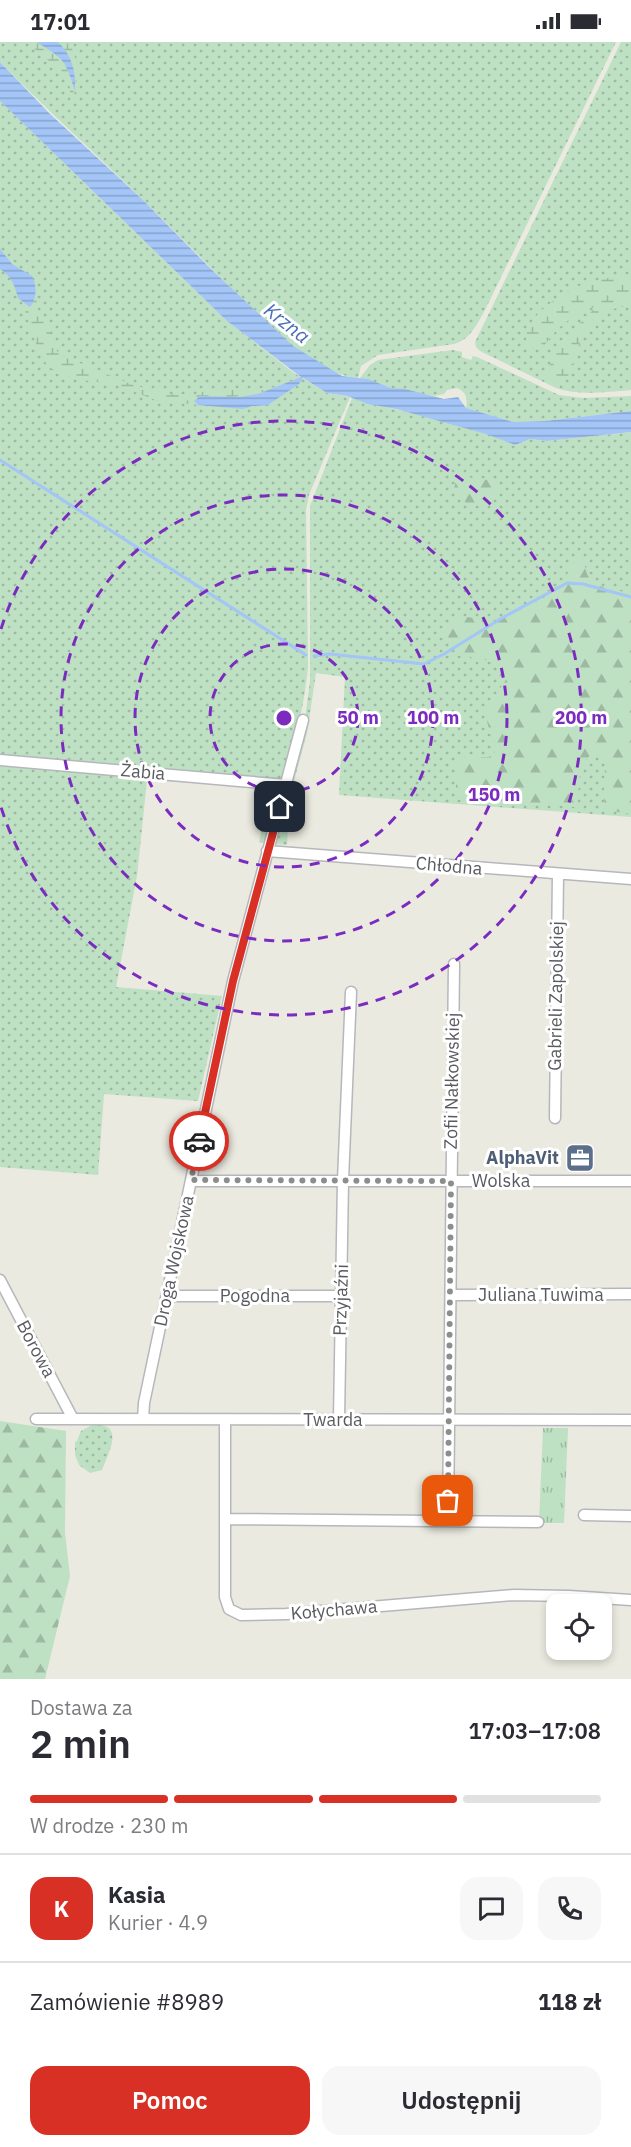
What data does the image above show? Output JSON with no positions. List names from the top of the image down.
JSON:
{
  "streets": {
    "street": [
      "Żabia",
      "Chłodna",
      "Gabrieli Zapolskiej",
      "Zofii Nałkowskiej",
      "Wolska",
      "Droga Wojskowa",
      "Juliana Tuwima",
      "Pogodna",
      "Przyjaźni",
      "Borowa",
      "Twarda",
      "Kołychawa"
    ]
  },
  "crossings": [
    ["Żabia", "Droga Wojskowa"],
    ["Chłodna", "Gabrieli Zapolskiej"],
    ["Chłodna", "Droga Wojskowa"],
    ["Zofii Nałkowskiej", "Wolska"],
    ["Zofii Nałkowskiej", "Juliana Tuwima"],
    ["Zofii Nałkowskiej", "Twarda"],
    ["Wolska", "Droga Wojskowa"],
    ["Wolska", "Przyjaźni"],
    ["Droga Wojskowa", "Pogodna"],
    ["Droga Wojskowa", "Twarda"],
    ["Pogodna", "Przyjaźni"],
    ["Przyjaźni", "Twarda"],
    ["Borowa", "Twarda"],
    ["Twarda", "Kołychawa"]
  ],
  "water": ["Krzna"],
  "places": {
    "office": ["AlphaVit"]
  },
  "page": {
    "status": "17:01",
    "heading": ["2 min", "Dostawa za", "17:03–17:08"],
    "panel": [
      "Kasia",
      "Kurier · 4.9",
      "Zamówienie #8989",
      "118 zł"
    ],
    "bar": "W drodze · 230 m",
    "round": "K",
    "buttons": ["Pomoc", "Udostępnij"]
  },
  "rings": [
    "50 m",
    "100 m",
    "200 m",
    "150 m"
  ]
}
